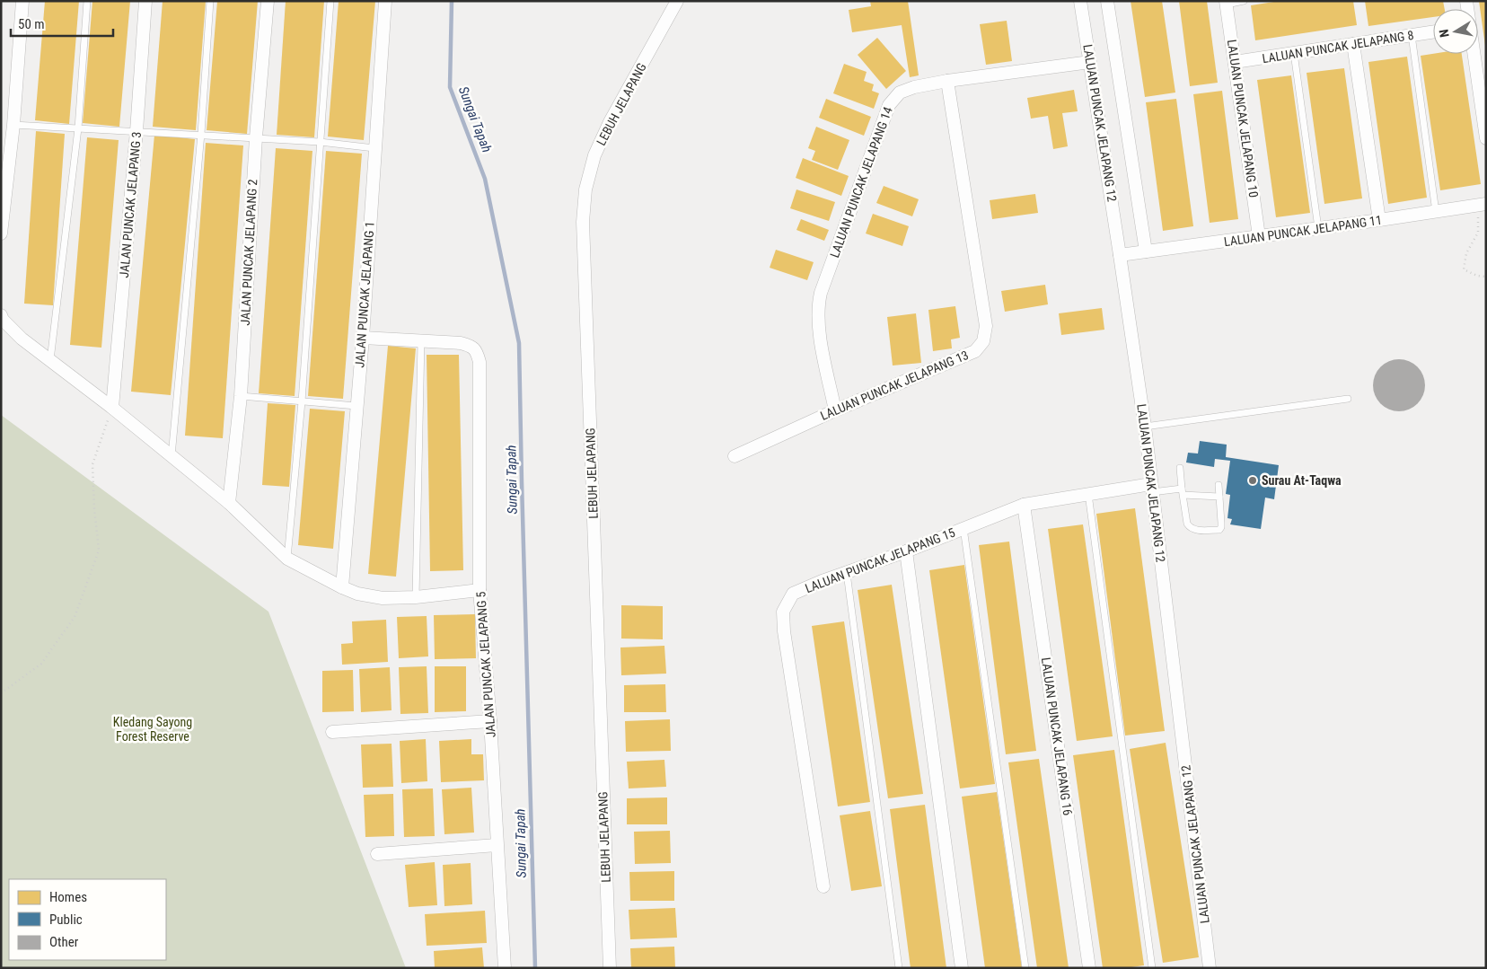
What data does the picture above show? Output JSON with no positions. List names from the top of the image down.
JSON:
{
  "streets": {
    "street": [
      "LALUAN PUNCAK JELAPANG 8",
      "LEBUH JELAPANG",
      "LALUAN PUNCAK JELAPANG 10",
      "LALUAN PUNCAK JELAPANG 12",
      "LALUAN PUNCAK JELAPANG 14",
      "JALAN PUNCAK JELAPANG 3",
      "LALUAN PUNCAK JELAPANG 11",
      "JALAN PUNCAK JELAPANG 2",
      "JALAN PUNCAK JELAPANG 1",
      "LALUAN PUNCAK JELAPANG 13",
      "LALUAN PUNCAK JELAPANG 15",
      "JALAN PUNCAK JELAPANG 5",
      "LALUAN PUNCAK JELAPANG 16"
    ]
  },
  "crossings": [
    ["LALUAN PUNCAK JELAPANG 8", "LALUAN PUNCAK JELAPANG 10"],
    ["LALUAN PUNCAK JELAPANG 10", "LALUAN PUNCAK JELAPANG 11"],
    ["LALUAN PUNCAK JELAPANG 12", "LALUAN PUNCAK JELAPANG 14"],
    ["LALUAN PUNCAK JELAPANG 12", "LALUAN PUNCAK JELAPANG 11"],
    ["LALUAN PUNCAK JELAPANG 12", "LALUAN PUNCAK JELAPANG 15"],
    ["LALUAN PUNCAK JELAPANG 14", "LALUAN PUNCAK JELAPANG 13"],
    ["LALUAN PUNCAK JELAPANG 15", "LALUAN PUNCAK JELAPANG 16"]
  ],
  "water": ["Sungai Tapah"],
  "parks": ["Kledang Sayong Forest Reserve"],
  "places": ["Surau At-Taqwa"],
  "legend": ["Homes", "Public", "Other"],
  "scale_bar": "50 m",
  "north": "left"
}
